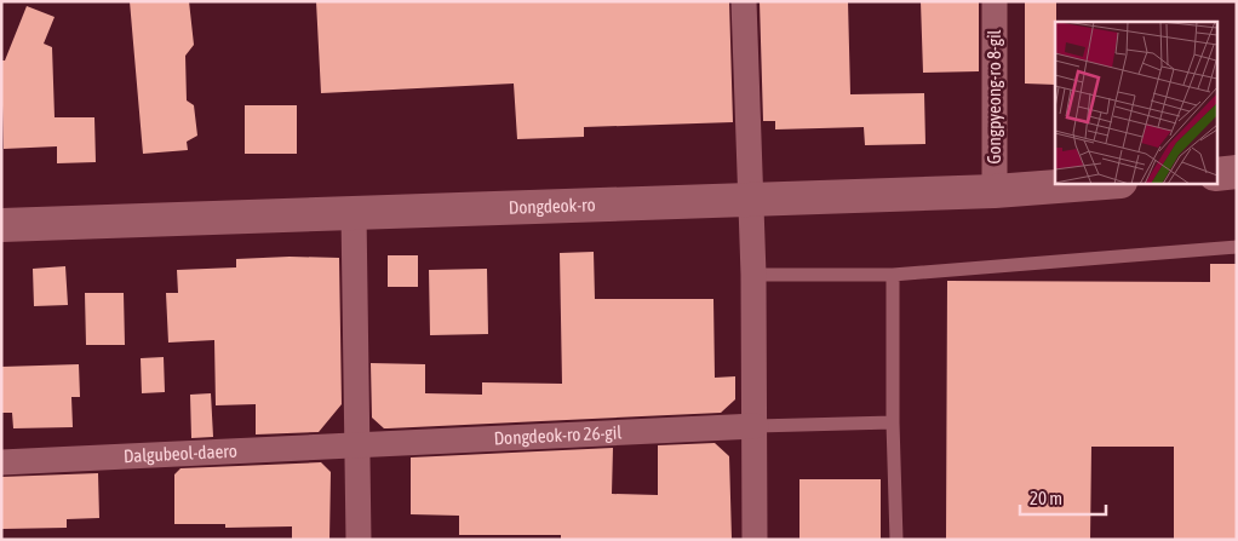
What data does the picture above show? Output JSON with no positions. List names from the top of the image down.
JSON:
{
  "streets": {
    "main road": ["Dongdeok-ro"],
    "street": ["Gongpyeong-ro 8-gil", "Dongdeok-ro 26-gil", "Dalgubeol-daero"]
  },
  "crossings": [
    ["Gongpyeong-ro 8-gil", "Dongdeok-ro"],
    ["Dongdeok-ro 26-gil", "Dalgubeol-daero"]
  ],
  "scale_bar": "20 m"
}
